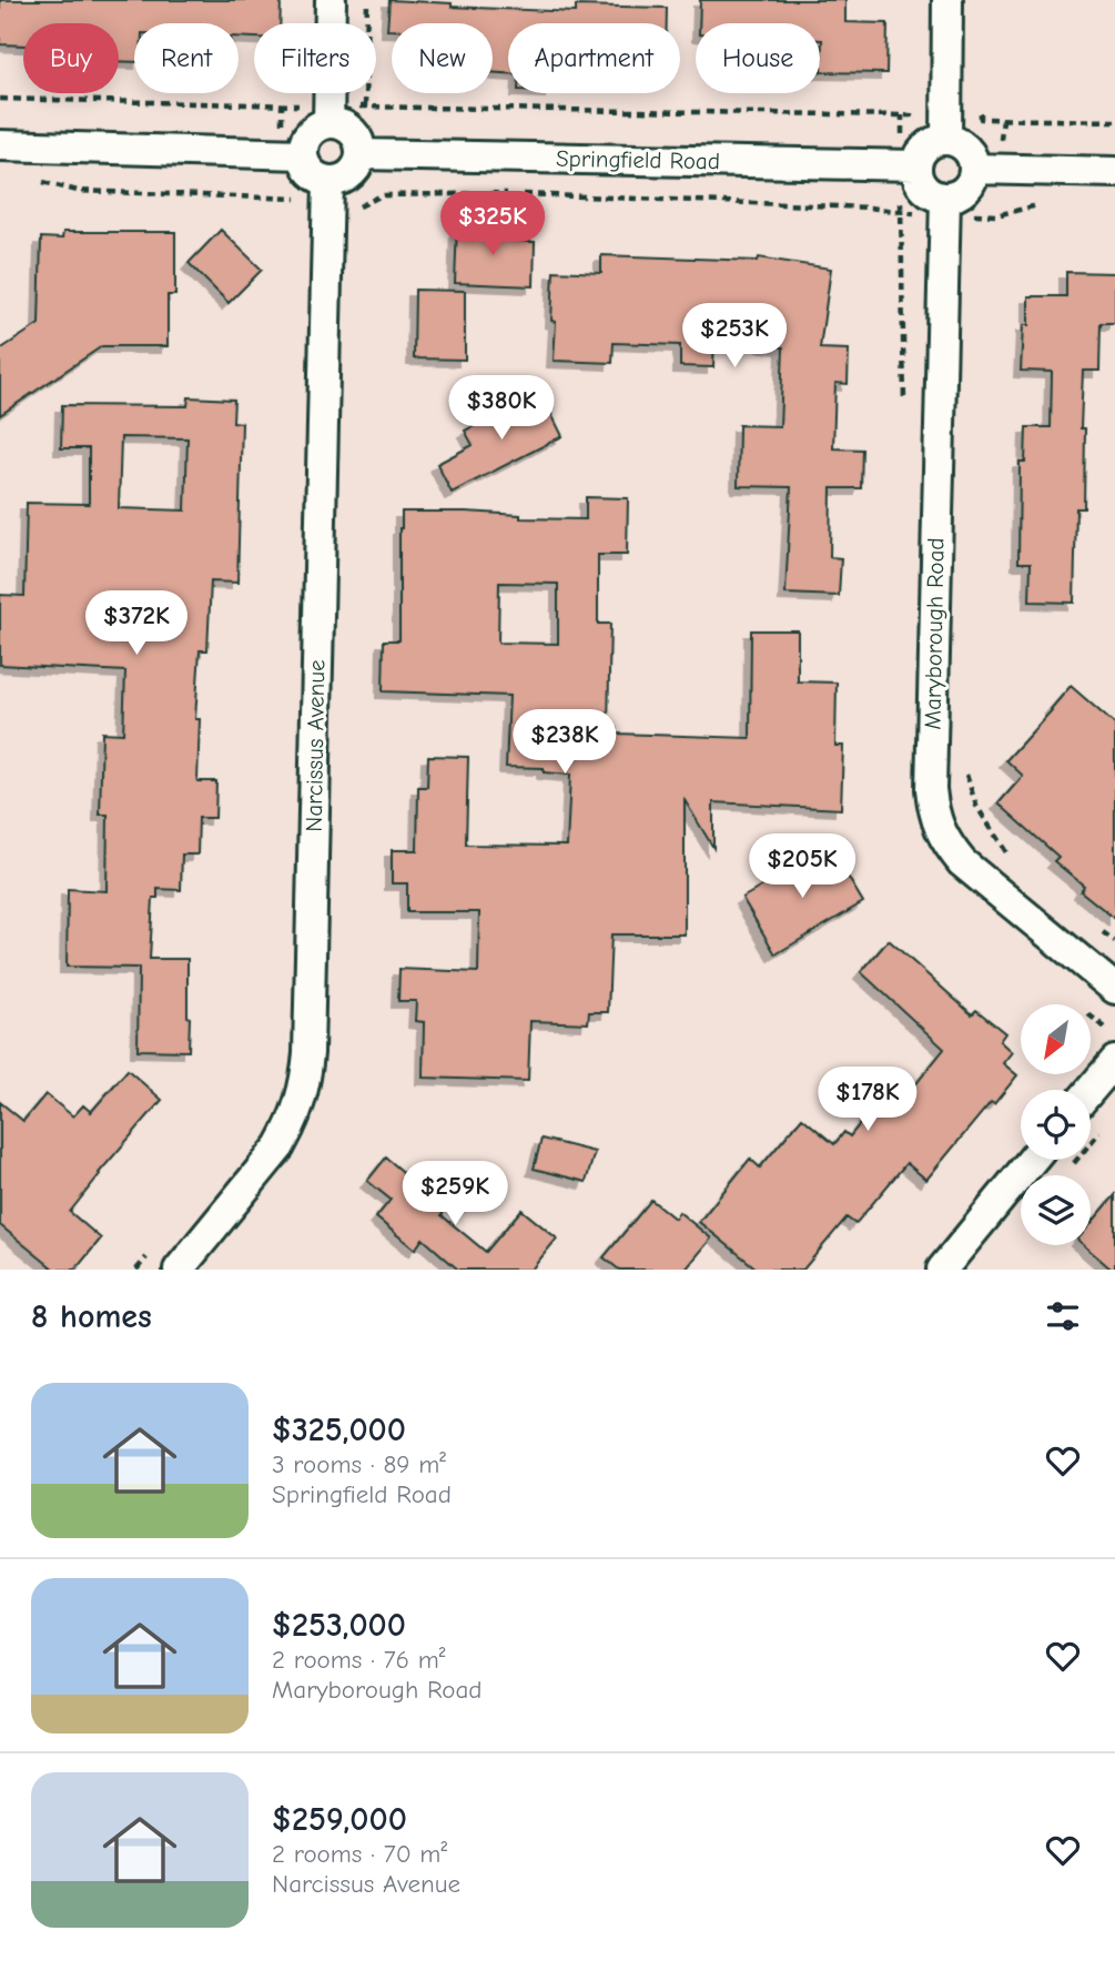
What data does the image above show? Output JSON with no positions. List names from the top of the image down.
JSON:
{
  "streets": {
    "street": ["Springfield Road", "Maryborough Road", "Narcissus Avenue"]
  },
  "crossings": [
    ["Springfield Road", "Narcissus Avenue"]
  ],
  "north": "bottom left",
  "page": {
    "chip": [
      "Buy",
      "Rent",
      "Filters",
      "New",
      "Apartment",
      "House"
    ],
    "price": [
      "$325K",
      "$253K",
      "$380K",
      "$372K",
      "$238K",
      "$205K",
      "$178K",
      "$259K"
    ],
    "heading": "8 homes",
    "list": [
      {
        "name": "$325,000",
        "note": "3 rooms · 89 m² · Springfield Road"
      },
      {
        "name": "$253,000",
        "note": "2 rooms · 76 m² · Maryborough Road"
      },
      {
        "name": "$259,000",
        "note": "2 rooms · 70 m² · Narcissus Avenue"
      }
    ]
  }
}
